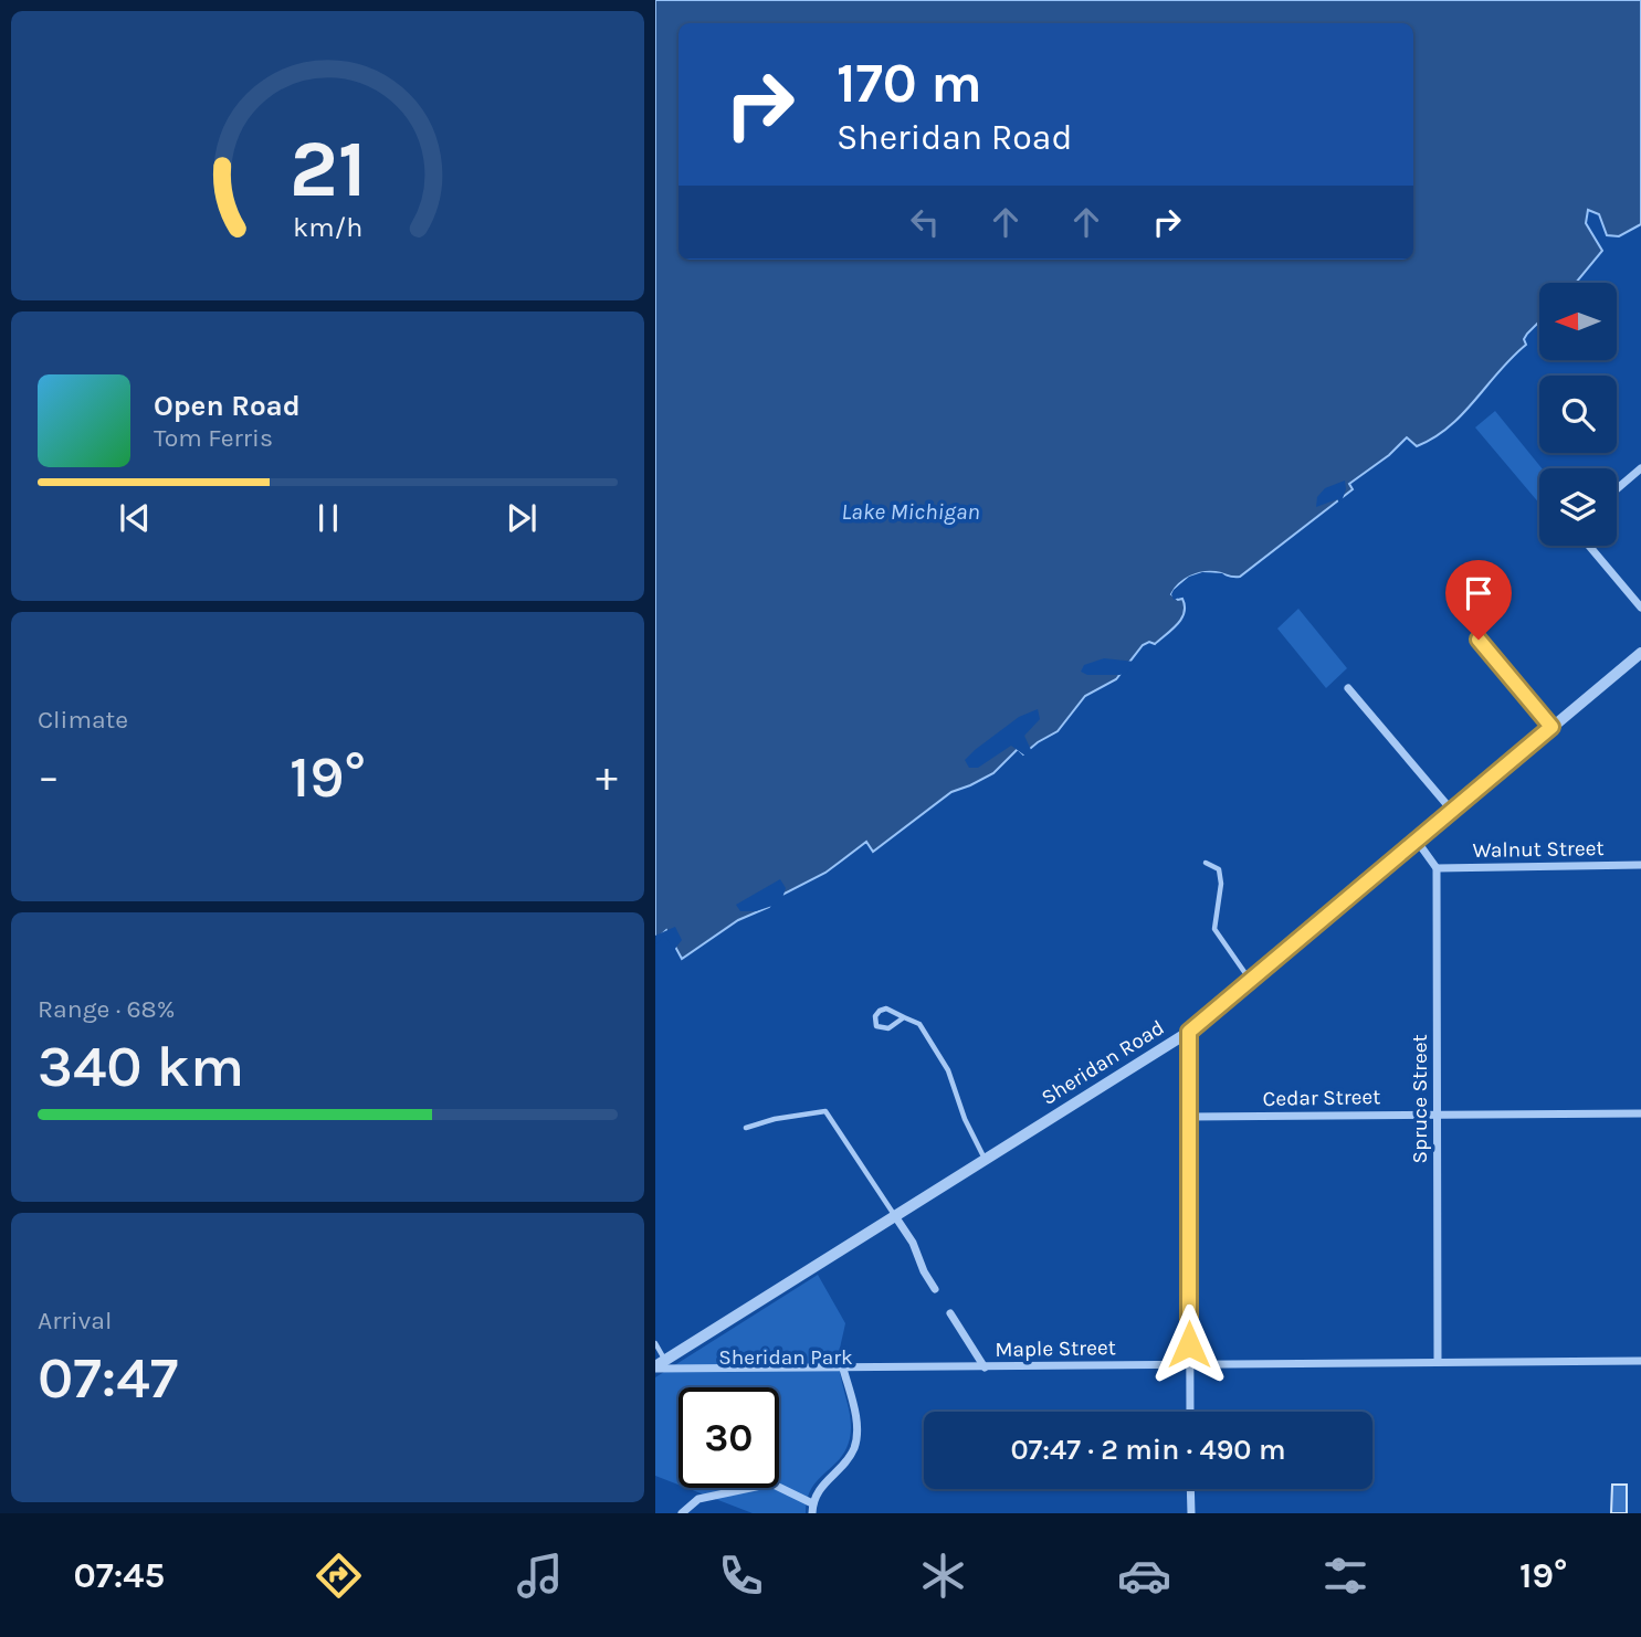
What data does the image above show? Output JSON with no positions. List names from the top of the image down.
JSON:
{
  "streets": {
    "street": [
      "Walnut Street",
      "Sheridan Road",
      "Cedar Street",
      "Spruce Street",
      "Maple Street"
    ]
  },
  "crossings": [
    ["Walnut Street", "Spruce Street"],
    ["Sheridan Road", "Maple Street"],
    ["Cedar Street", "Spruce Street"],
    ["Spruce Street", "Maple Street"]
  ],
  "water": ["Lake Michigan"],
  "parks": ["Sheridan Park"],
  "north": "left",
  "page": {
    "turn": ["170 m", "Sheridan Road"],
    "song": ["Open Road", "Tom Ferris"],
    "tile": [
      "Climate",
      ["Range · 68%", "340 km"],
      ["Arrival", "07:47"]
    ],
    "heat": ["−", "19°", "+"],
    "limit": "30",
    "trip": "07:47 · 2 min · 490 m",
    "tabs": ["07:45", "19°"],
    "gauge": ["21", "km/h"]
  }
}
